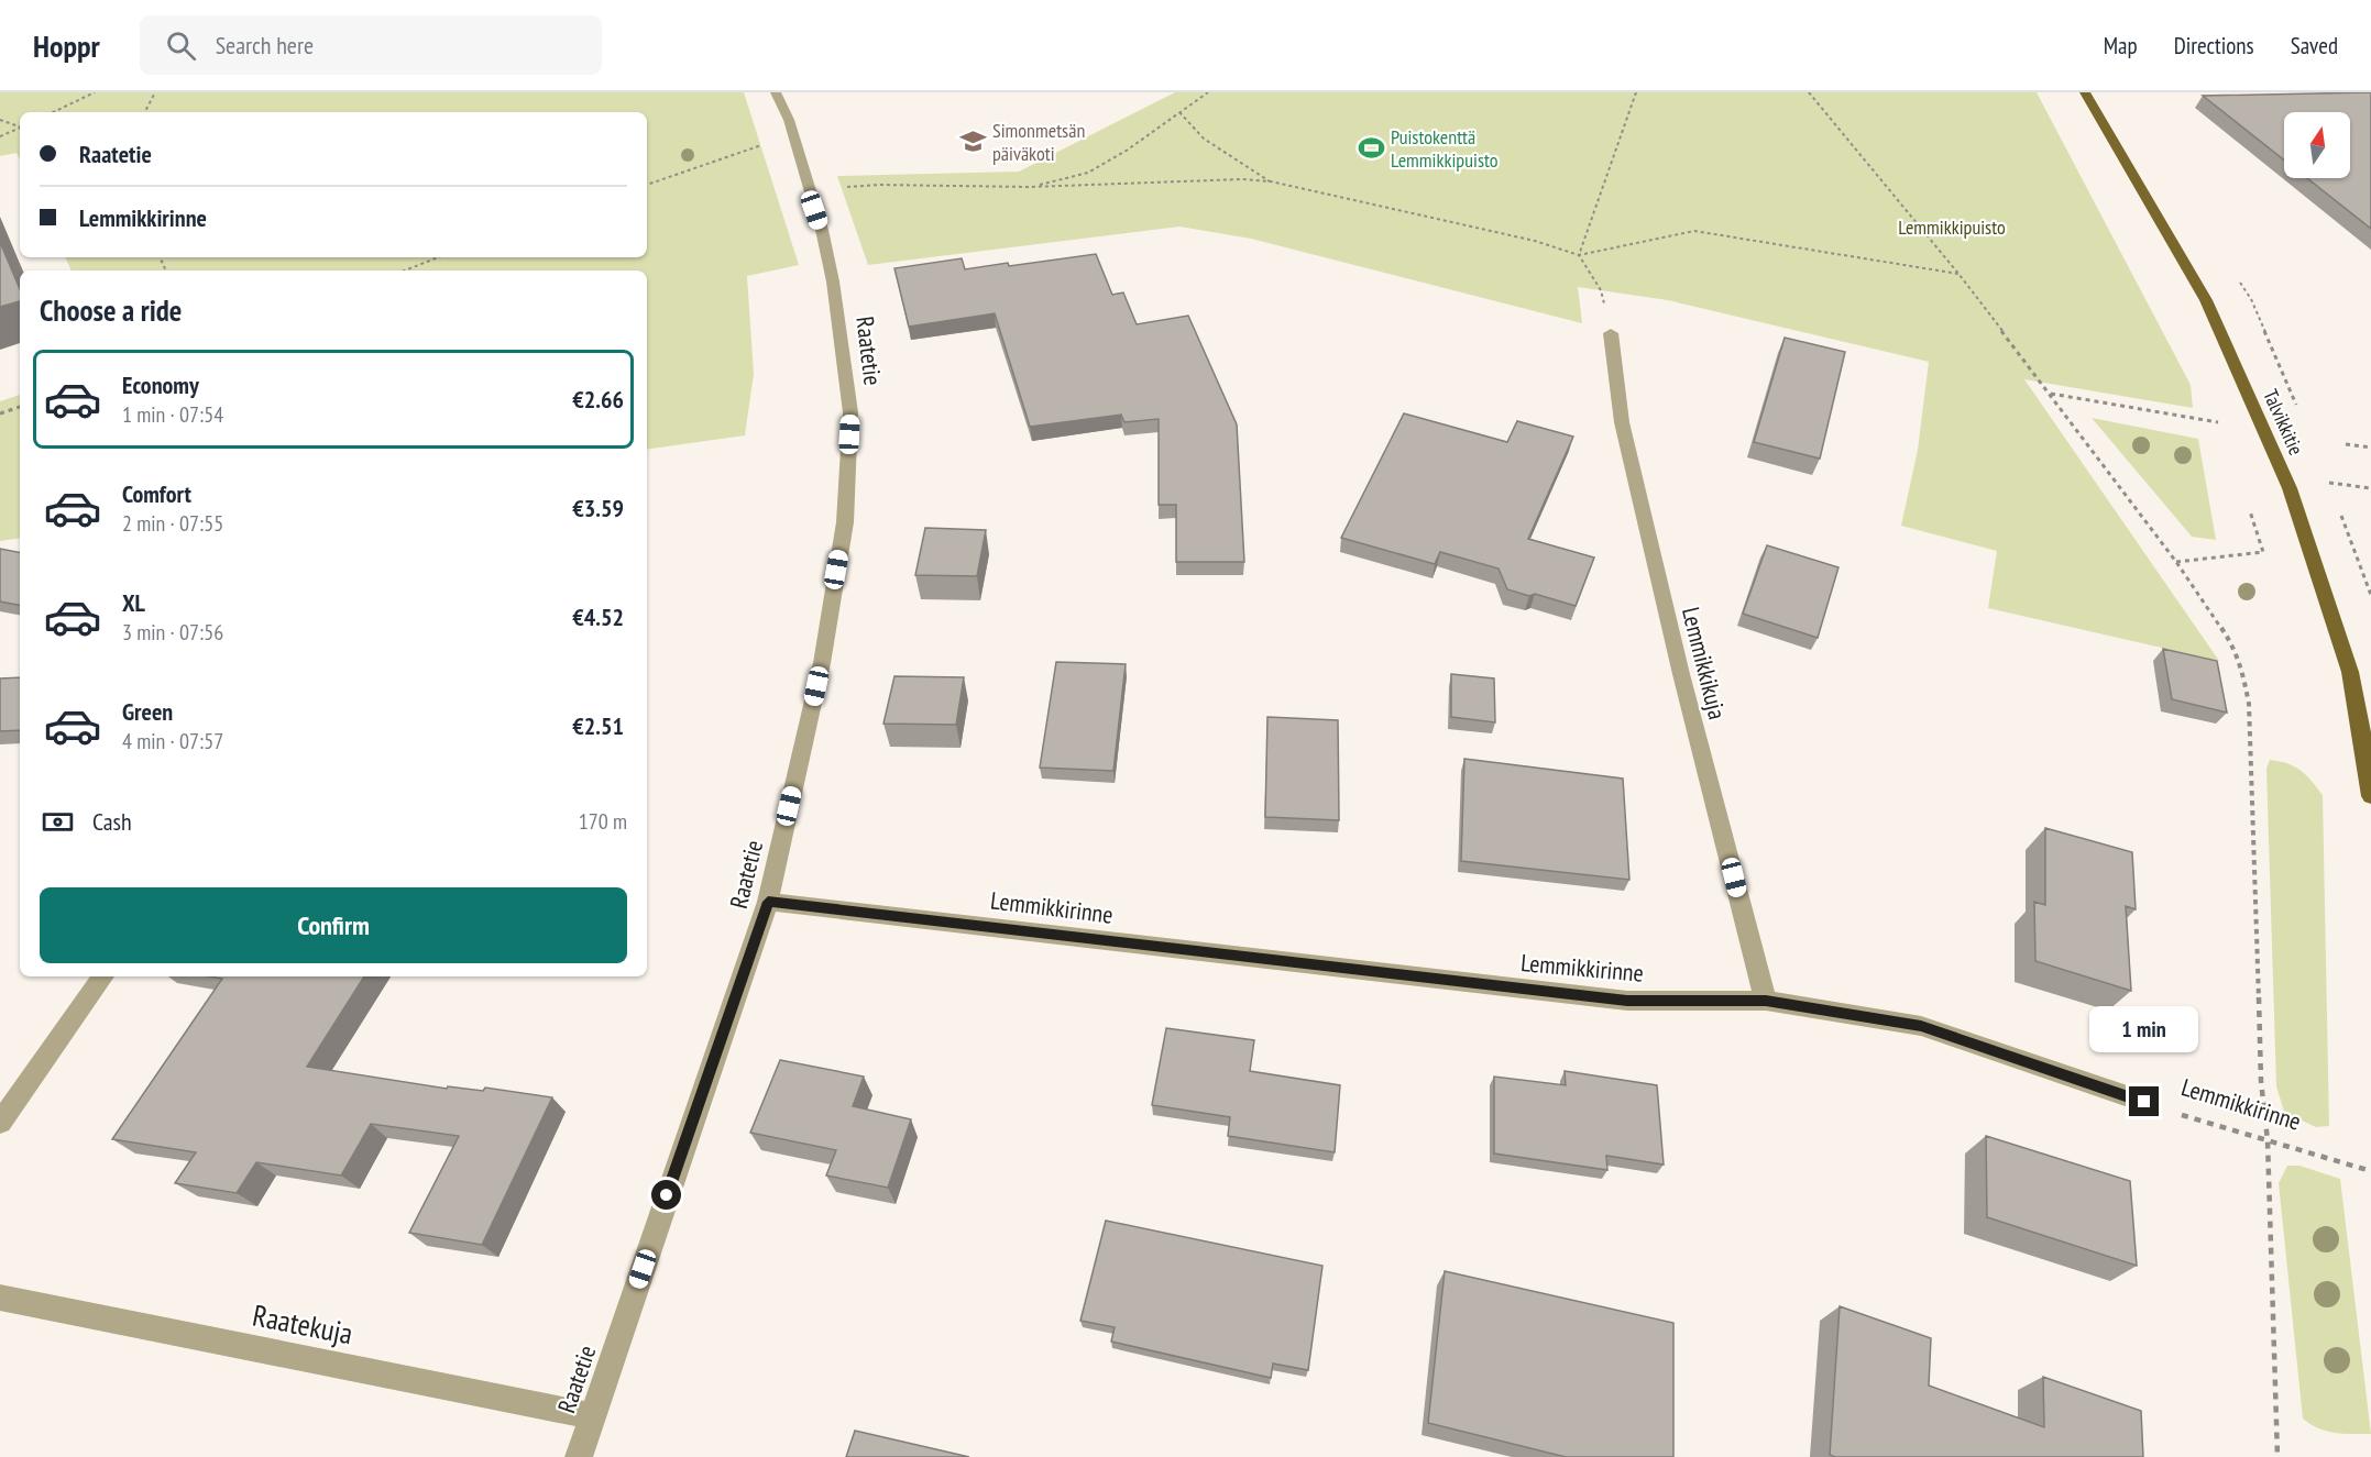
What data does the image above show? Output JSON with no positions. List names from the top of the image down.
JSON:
{
  "streets": {
    "main road": ["Talvikkitie"],
    "street": [
      "Raatetie",
      "Lemmikkikuja",
      "Lemmikkirinne",
      "Raatekuja"
    ]
  },
  "crossings": [
    ["Raatetie", "Lemmikkirinne"],
    ["Raatetie", "Raatekuja"],
    ["Lemmikkikuja", "Lemmikkirinne"]
  ],
  "parks": ["Lemmikkipuisto"],
  "places": {
    "school or university": ["Simonmetsän päiväkoti"],
    "sports": ["Puistokenttä Lemmikkipuisto"]
  },
  "north": "top",
  "page": {
    "header": "Hoppr",
    "search": "Search here",
    "nav": ["Map", "Directions", "Saved"],
    "banner": ["Raatetie", "Lemmikkirinne"],
    "heading": "Choose a ride",
    "list": [
      {
        "name": "Economy",
        "note": "1 min · 07:54",
        "value": "€2.66"
      },
      {
        "name": "Comfort",
        "note": "2 min · 07:55",
        "value": "€3.59"
      },
      {
        "name": "XL",
        "note": "3 min · 07:56",
        "value": "€4.52"
      },
      {
        "name": "Green",
        "note": "4 min · 07:57",
        "value": "€2.51"
      }
    ],
    "pay": ["Cash", "170 m"],
    "buttons": "Confirm",
    "bubble": "1 min"
  }
}
